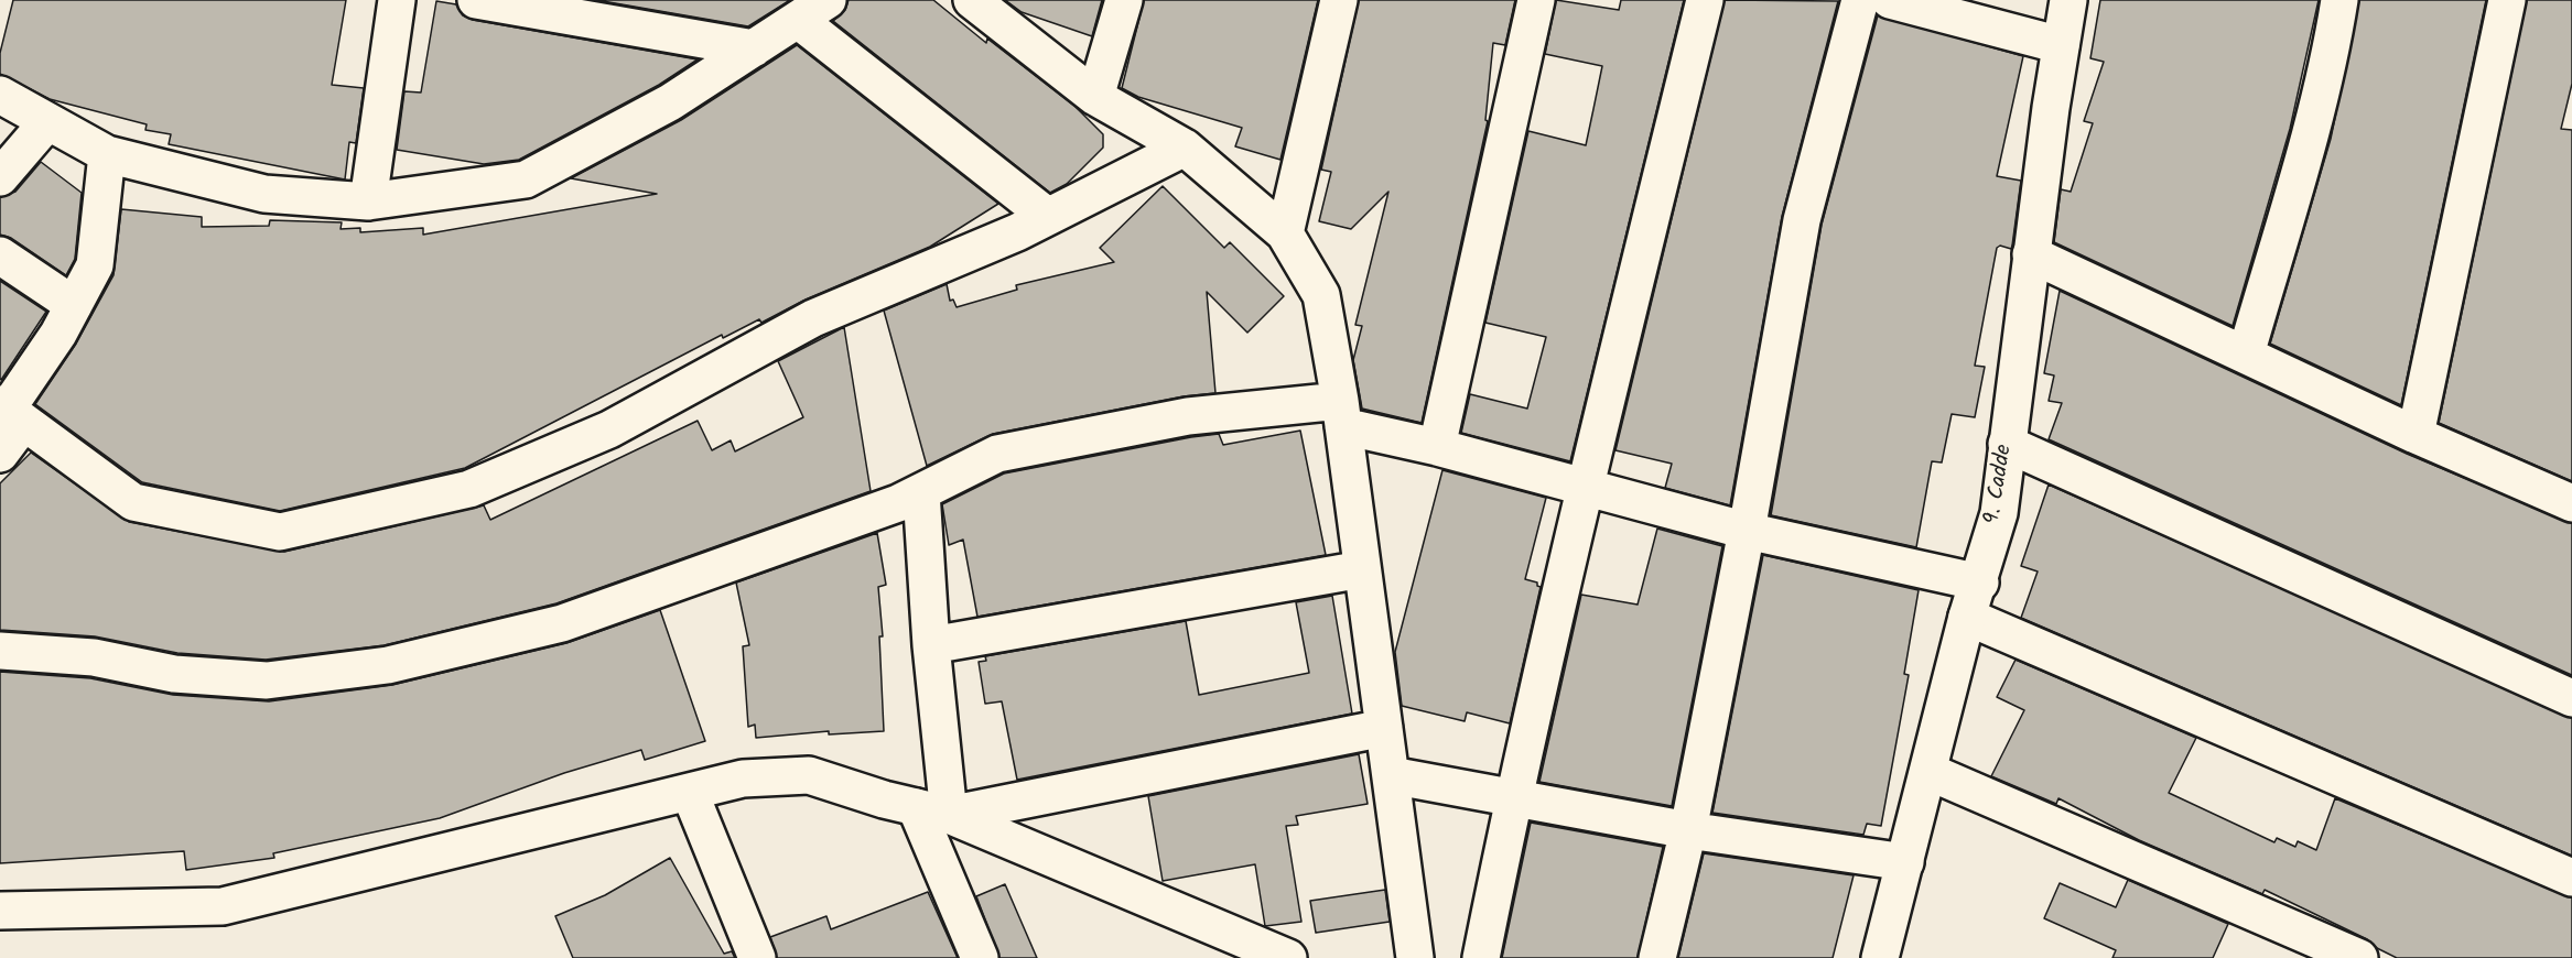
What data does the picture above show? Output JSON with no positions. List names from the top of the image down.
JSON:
{
  "streets": {
    "street": ["9. Cadde"]
  }
}
